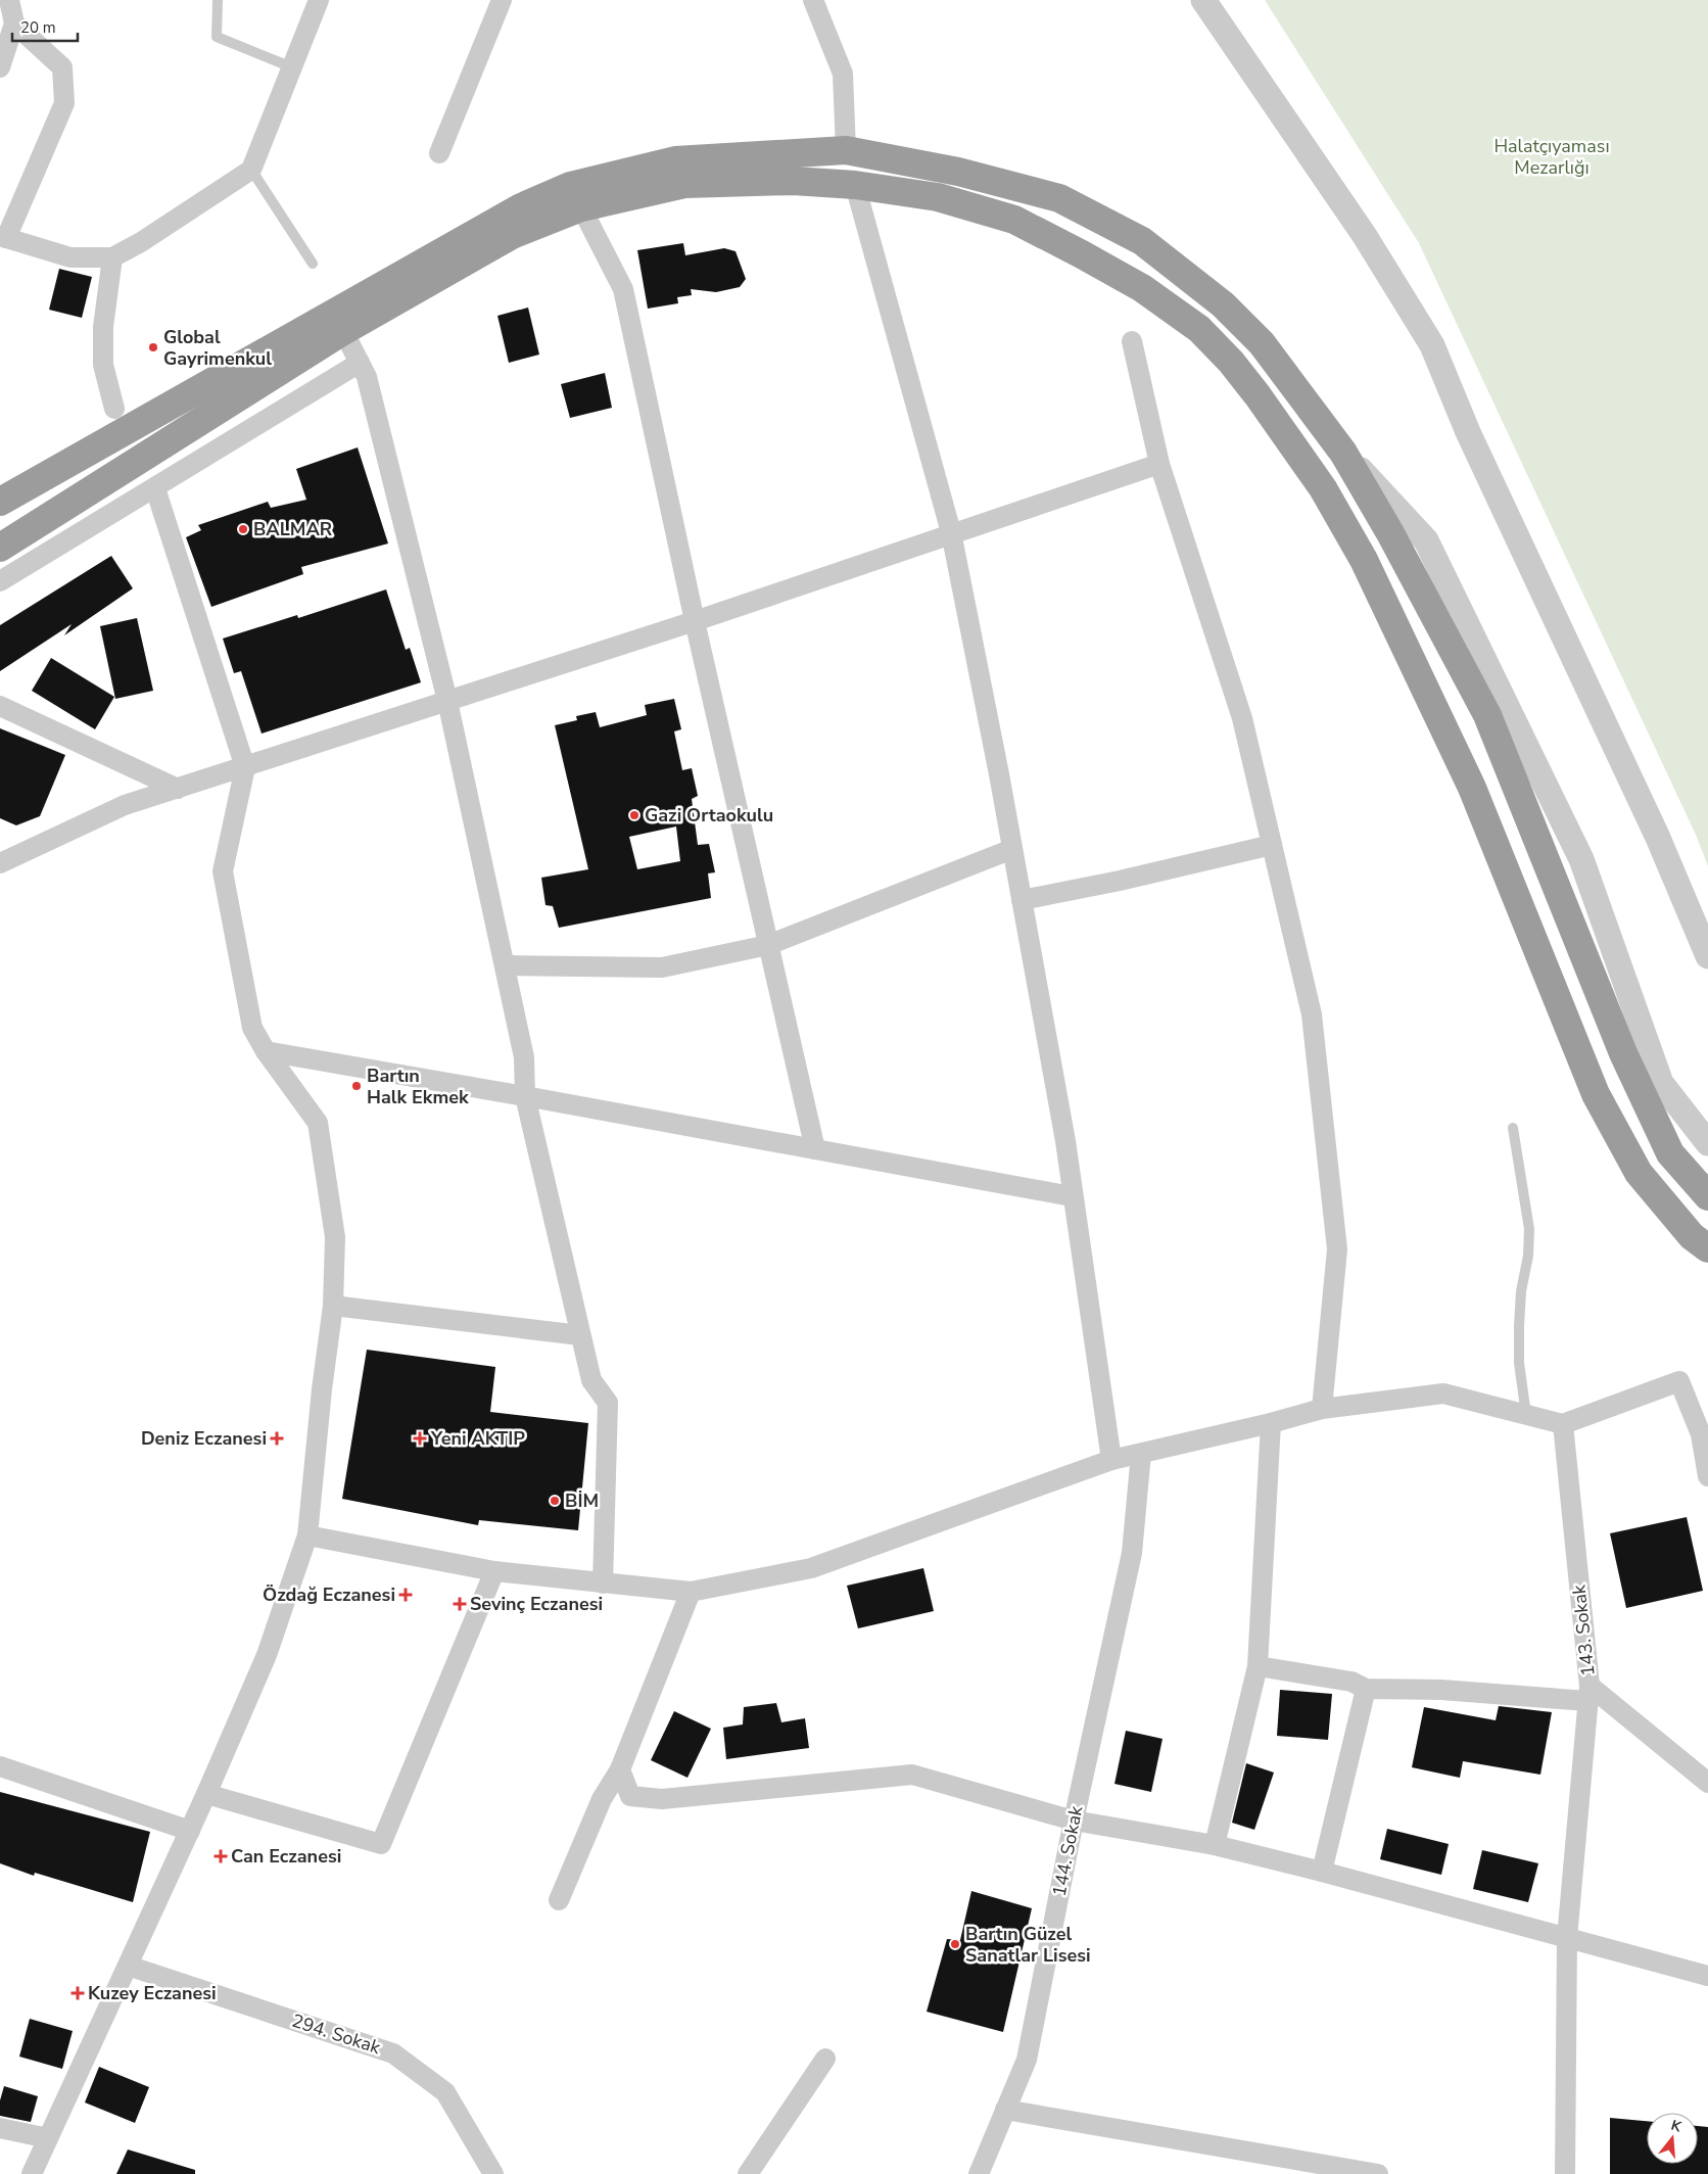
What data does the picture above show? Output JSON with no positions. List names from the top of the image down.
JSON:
{
  "streets": {
    "street": ["143. Sokak", "144. Sokak", "294. Sokak"]
  },
  "parks": ["Halatçıyaması Mezarlığı"],
  "places": {
    "other": [
      "Global Gayrimenkul",
      "BALMAR",
      "Gazi Ortaokulu",
      "Bartın Halk Ekmek",
      "BİM",
      "Bartın Güzel Sanatlar Lisesi"
    ],
    "health": [
      "Deniz Eczanesi",
      "Yeni AKTIP",
      "Özdağ Eczanesi",
      "Sevinç Eczanesi",
      "Can Eczanesi",
      "Kuzey Eczanesi"
    ]
  },
  "scale_bar": "20 m",
  "north": "top"
}
